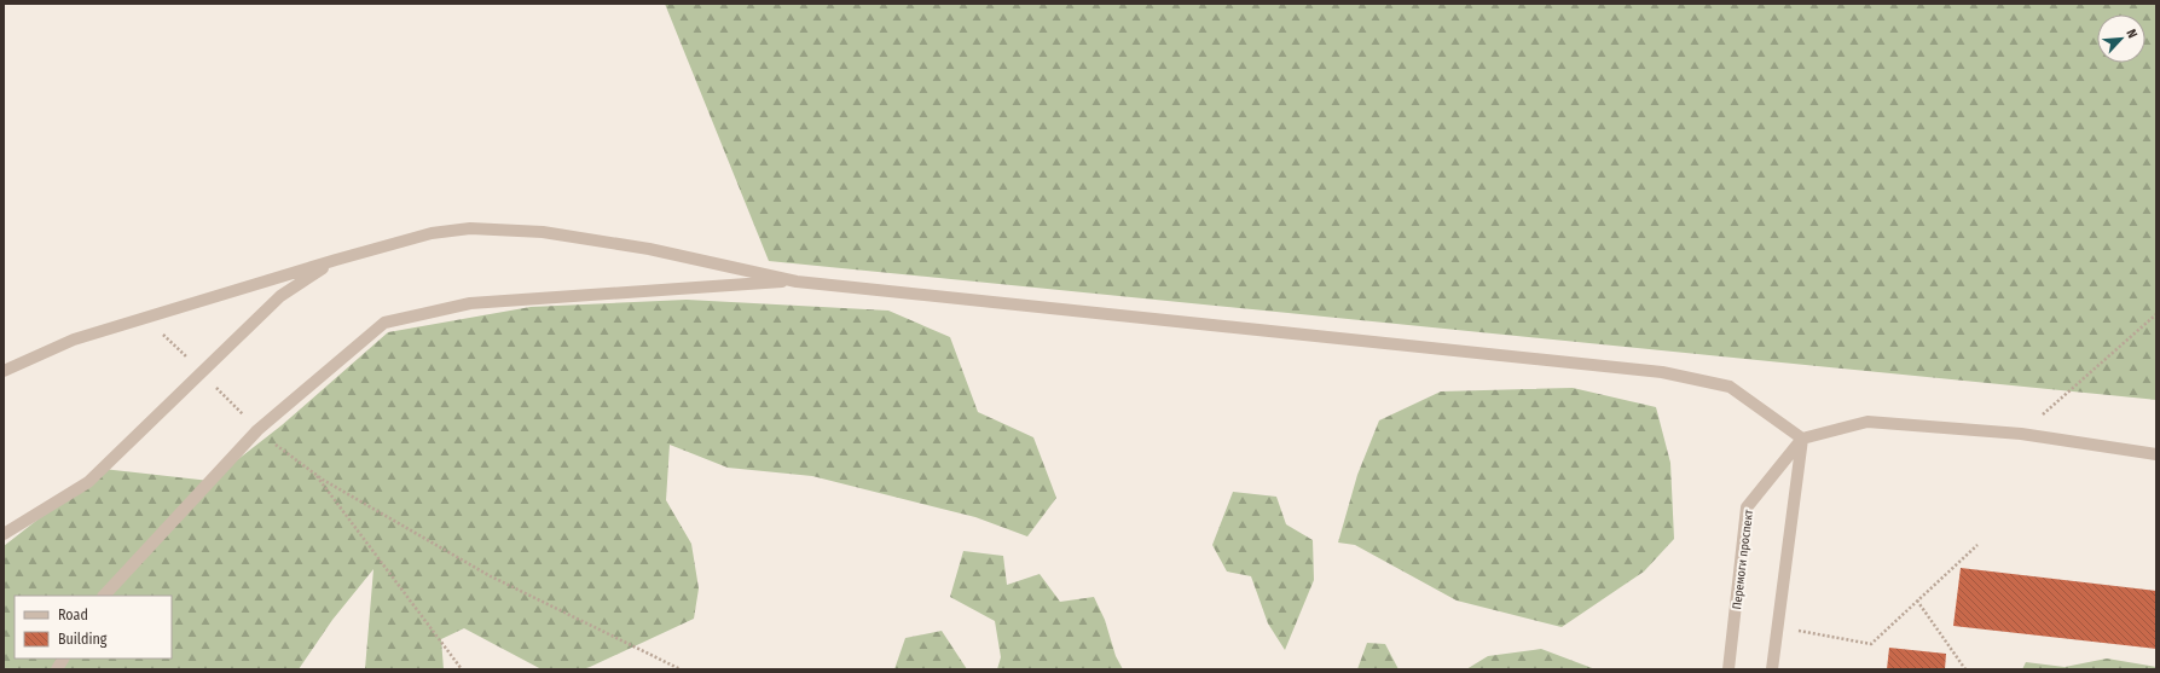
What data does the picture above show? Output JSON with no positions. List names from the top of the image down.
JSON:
{
  "streets": {
    "street": ["Перемоги проспект"]
  },
  "legend": ["Road", "Building"],
  "north": "top right"
}
